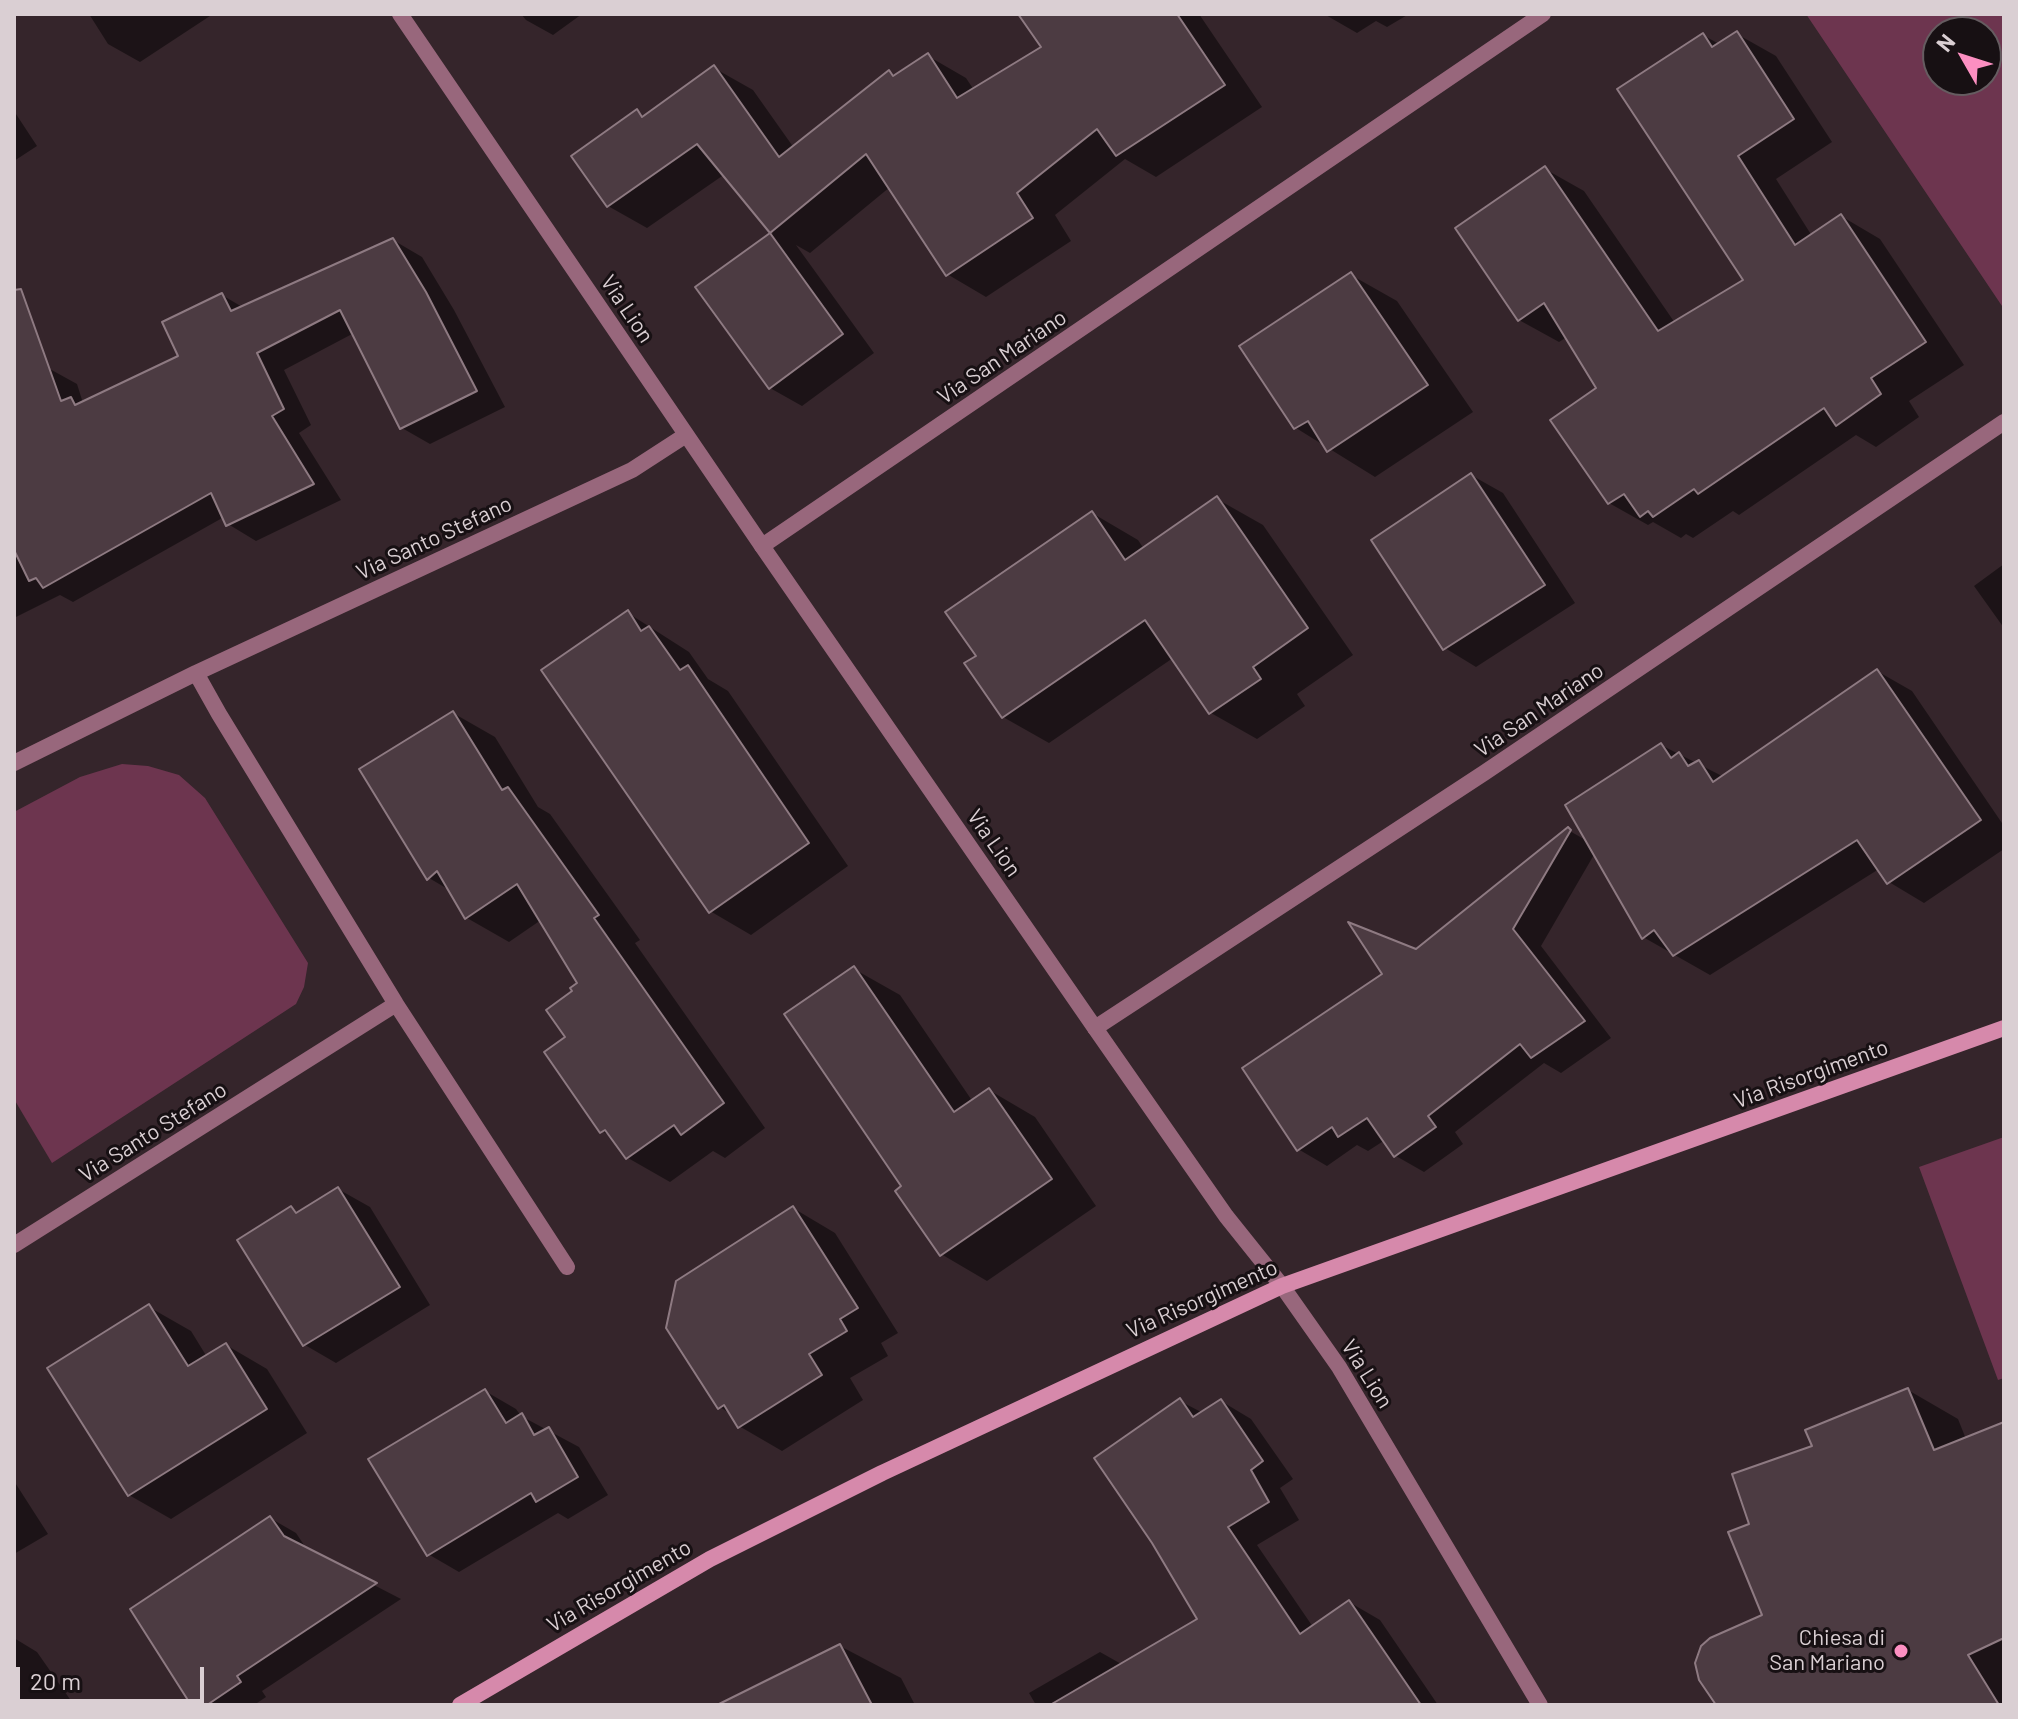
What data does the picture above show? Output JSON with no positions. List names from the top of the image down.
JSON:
{
  "streets": {
    "main road": ["Via Risorgimento"],
    "street": ["Via Lion", "Via San Mariano", "Via Santo Stefano"]
  },
  "crossings": [
    ["Via Lion", "Via San Mariano"],
    ["Via Lion", "Via Santo Stefano"],
    ["Via Lion", "Via Risorgimento"]
  ],
  "places": ["Chiesa di San Mariano"],
  "scale_bar": "20 m",
  "north": "top left"
}
